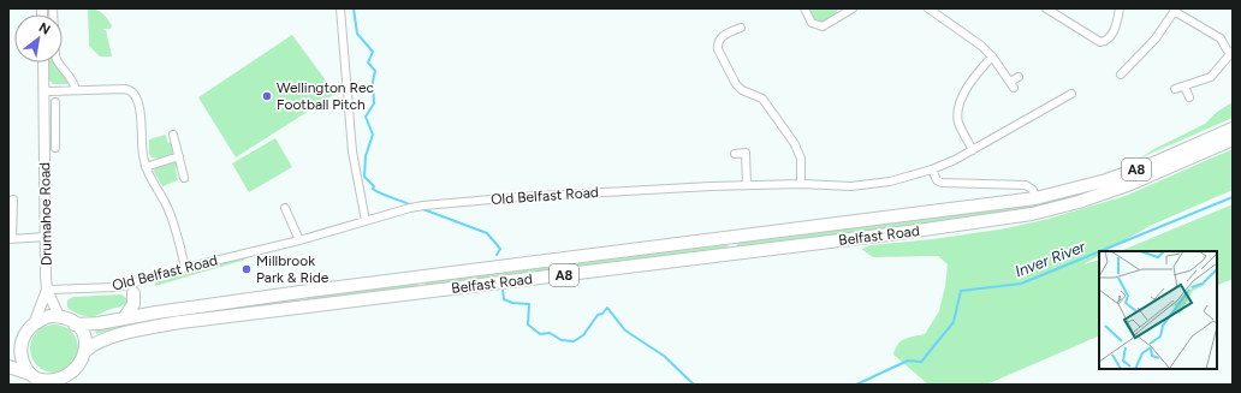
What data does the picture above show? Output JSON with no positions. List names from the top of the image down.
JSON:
{
  "streets": {
    "highway": ["A8", "Belfast Road"],
    "main road": ["Drumahoe Road"],
    "street": ["Old Belfast Road"]
  },
  "crossings": [
    ["A8", "Belfast Road"],
    ["Old Belfast Road", "Drumahoe Road"],
    ["Drumahoe Road", "Belfast Road"]
  ],
  "water": ["Inver River"],
  "places": ["Wellington Rec Football Pitch", "Millbrook Park & Ride"],
  "north": "top right"
}
